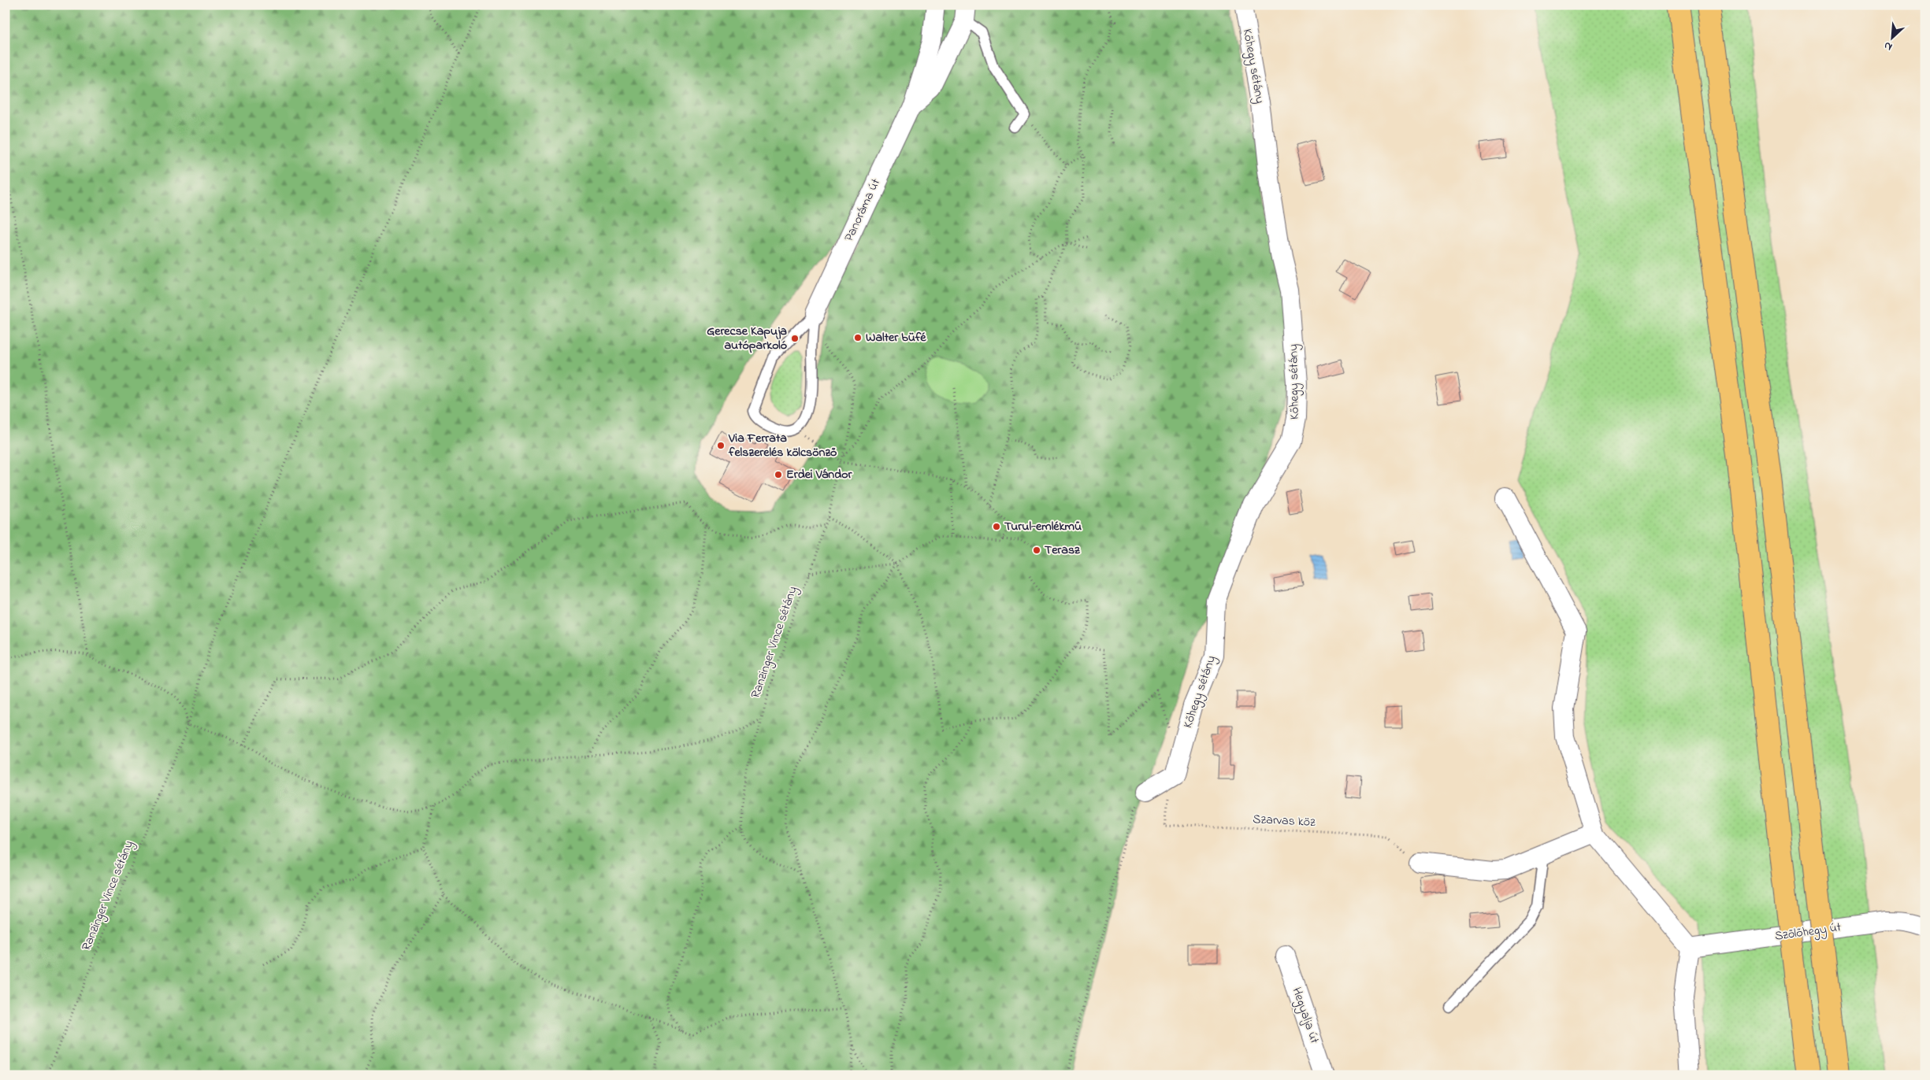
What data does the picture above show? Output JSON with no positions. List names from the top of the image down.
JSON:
{
  "streets": {
    "street": [
      "Kőhegy sétány",
      "Panoráma út",
      "Szőlőhegy út",
      "Hegyalja út"
    ],
    "path": ["Ranzinger Vince sétány", "Szarvas köz"]
  },
  "crossings": [
    ["Panoráma út", "Ranzinger Vince sétány"]
  ],
  "places": [
    "Walter büfé",
    "Gerecse Kapuja autóparkoló",
    "Via Ferrata felszerelés kölcsönző",
    "Erdei Vándor",
    "Turul-emlékmű",
    "Terasz"
  ],
  "north": "bottom left"
}
